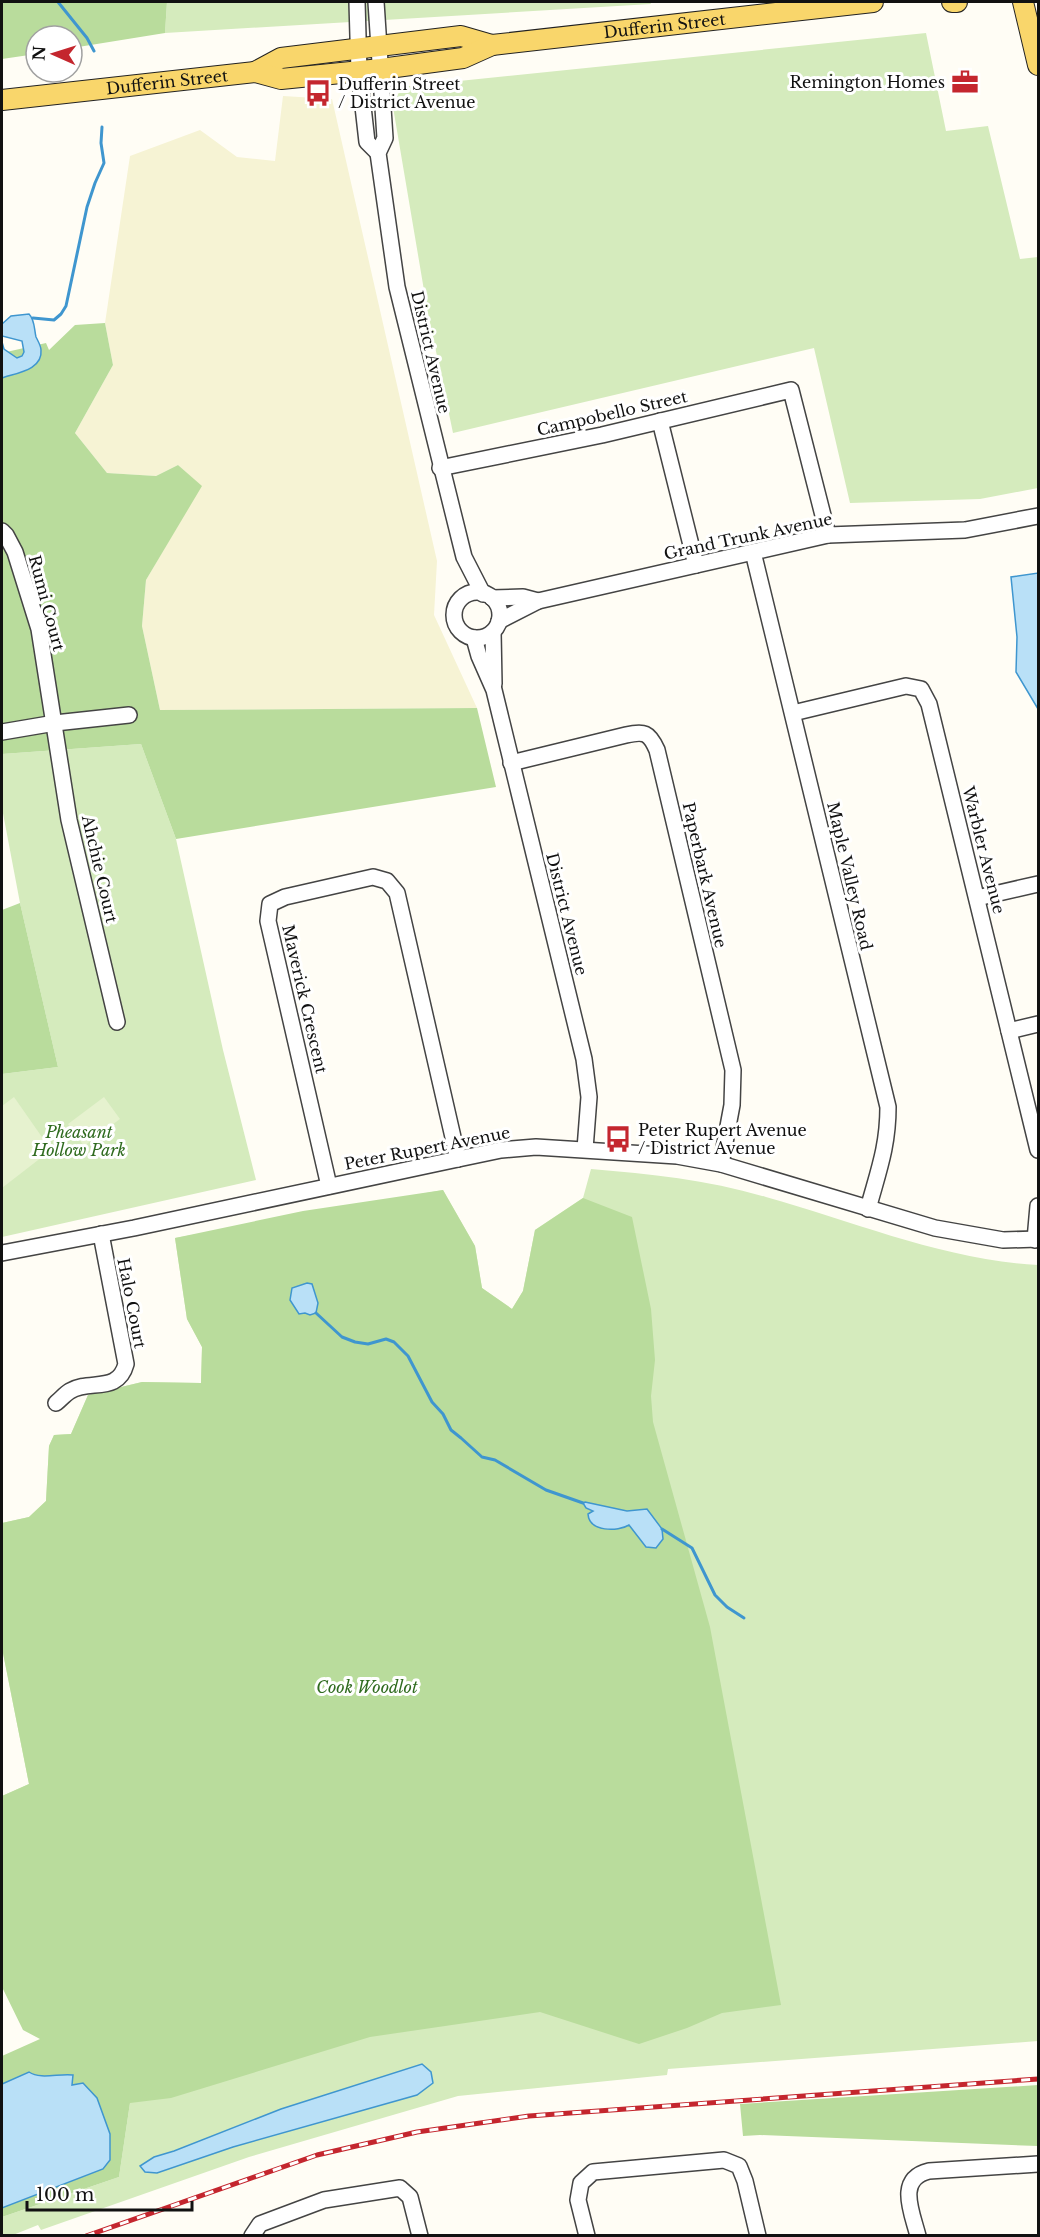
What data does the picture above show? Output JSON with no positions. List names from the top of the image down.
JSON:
{
  "streets": {
    "main road": ["Dufferin Street"],
    "street": [
      "District Avenue",
      "Campobello Street",
      "Grand Trunk Avenue",
      "Rumi Court",
      "Warbler Avenue",
      "Ahchie Court",
      "Paperbark Avenue",
      "Maple Valley Road",
      "Maverick Crescent",
      "Peter Rupert Avenue",
      "Halo Court"
    ]
  },
  "crossings": [
    ["Dufferin Street", "District Avenue"],
    ["District Avenue", "Campobello Street"],
    ["District Avenue", "Grand Trunk Avenue"],
    ["District Avenue", "Paperbark Avenue"],
    ["District Avenue", "Peter Rupert Avenue"],
    ["Campobello Street", "Grand Trunk Avenue"],
    ["Grand Trunk Avenue", "Maple Valley Road"],
    ["Rumi Court", "Ahchie Court"],
    ["Warbler Avenue", "Maple Valley Road"],
    ["Paperbark Avenue", "Peter Rupert Avenue"],
    ["Maple Valley Road", "Peter Rupert Avenue"],
    ["Maverick Crescent", "Peter Rupert Avenue"],
    ["Peter Rupert Avenue", "Halo Court"]
  ],
  "parks": ["Pheasant Hollow Park", "Cook Woodlot"],
  "places": {
    "office": ["Remington Homes"],
    "bus stop": ["Dufferin Street / District Avenue", "Peter Rupert Avenue / District Avenue"]
  },
  "scale_bar": "100 m",
  "north": "left"
}
